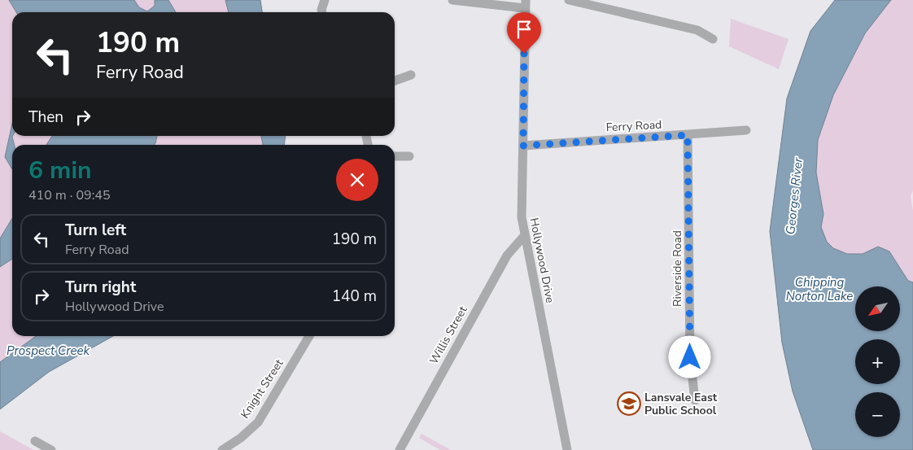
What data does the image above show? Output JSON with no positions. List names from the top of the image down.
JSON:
{
  "streets": {
    "street": [
      "Ferry Road",
      "Hollywood Drive",
      "Riverside Road",
      "Willis Street",
      "Knight Street"
    ]
  },
  "crossings": [
    ["Ferry Road", "Hollywood Drive"],
    ["Ferry Road", "Riverside Road"],
    ["Hollywood Drive", "Willis Street"]
  ],
  "water": ["Georges River", "Chipping Norton Lake", "Prospect Creek"],
  "places": {
    "school or university": ["Lansvale East Public School"]
  },
  "north": "bottom left",
  "page": {
    "turn": ["190 m", "Ferry Road"],
    "then": "Then",
    "heading": ["6 min", "410 m · 09:45"],
    "list": [
      {
        "name": "Turn left",
        "note": "Ferry Road",
        "value": "190 m"
      },
      {
        "name": "Turn right",
        "note": "Hollywood Drive",
        "value": "140 m"
      }
    ],
    "map_buttons": ["+", "−"]
  }
}
